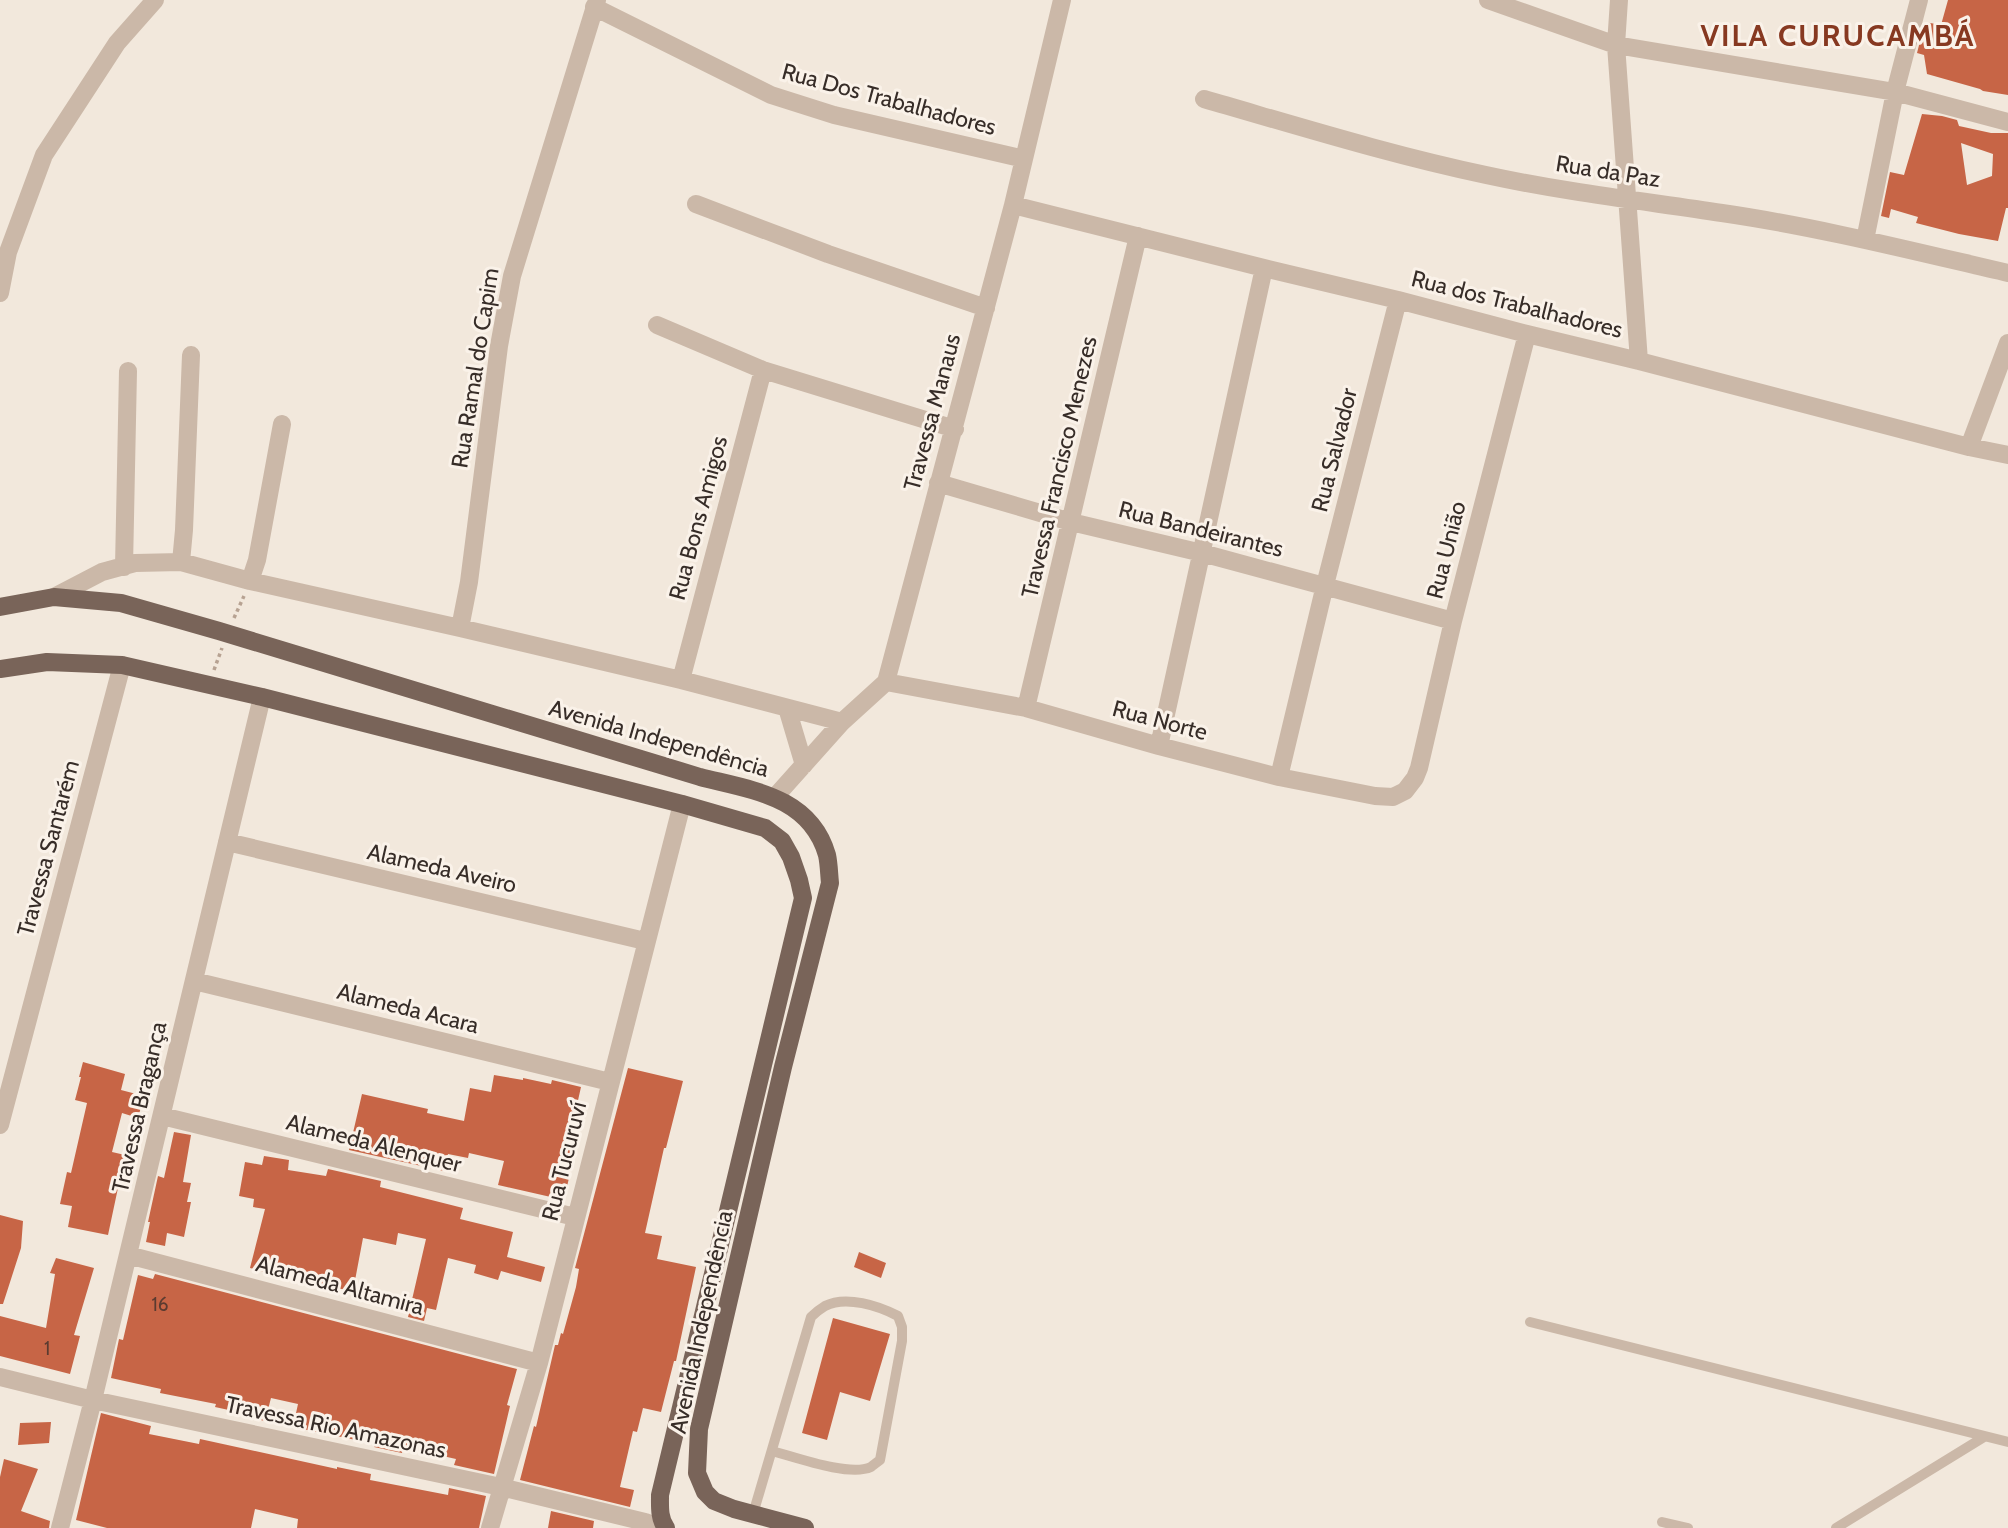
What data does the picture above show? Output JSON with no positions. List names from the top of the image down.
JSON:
{
  "streets": {
    "main road": ["Avenida Independência"],
    "street": [
      "Rua Dos Trabalhadores",
      "Rua da Paz",
      "Rua dos Trabalhadores",
      "Rua Ramal do Capim",
      "Travessa Manaus",
      "Rua Salvador",
      "Travessa Francisco Menezes",
      "Rua Bons Amigos",
      "Rua Bandeirantes",
      "Rua União",
      "Rua Norte",
      "Travessa Santarém",
      "Alameda Aveiro",
      "Alameda Acara",
      "Travessa Bragança",
      "Alameda Alenquer",
      "Rua Tucuruví",
      "Alameda Altamira",
      "Travessa Rio Amazonas"
    ]
  },
  "crossings": [
    ["Rua Dos Trabalhadores", "Rua Ramal do Capim"],
    ["Rua Dos Trabalhadores", "Travessa Manaus"],
    ["Rua dos Trabalhadores", "Travessa Manaus"],
    ["Rua dos Trabalhadores", "Rua Salvador"],
    ["Rua dos Trabalhadores", "Travessa Francisco Menezes"],
    ["Rua dos Trabalhadores", "Rua União"],
    ["Travessa Manaus", "Rua Bandeirantes"],
    ["Travessa Manaus", "Rua Norte"],
    ["Rua Salvador", "Rua Bandeirantes"],
    ["Rua Salvador", "Rua Norte"],
    ["Travessa Francisco Menezes", "Rua Bandeirantes"],
    ["Travessa Francisco Menezes", "Rua Norte"],
    ["Rua Bandeirantes", "Rua União"],
    ["Rua União", "Rua Norte"],
    ["Avenida Independência", "Travessa Santarém"],
    ["Avenida Independência", "Travessa Bragança"],
    ["Avenida Independência", "Rua Tucuruví"],
    ["Avenida Independência", "Travessa Rio Amazonas"],
    ["Alameda Aveiro", "Travessa Bragança"],
    ["Alameda Aveiro", "Rua Tucuruví"],
    ["Alameda Acara", "Travessa Bragança"],
    ["Alameda Acara", "Rua Tucuruví"],
    ["Travessa Bragança", "Alameda Alenquer"],
    ["Travessa Bragança", "Alameda Altamira"],
    ["Travessa Bragança", "Travessa Rio Amazonas"],
    ["Alameda Alenquer", "Rua Tucuruví"],
    ["Rua Tucuruví", "Alameda Altamira"],
    ["Rua Tucuruví", "Travessa Rio Amazonas"]
  ],
  "districts": ["VILA CURUCAMBÁ"],
  "house_numbers": ["16", "1"]
}
